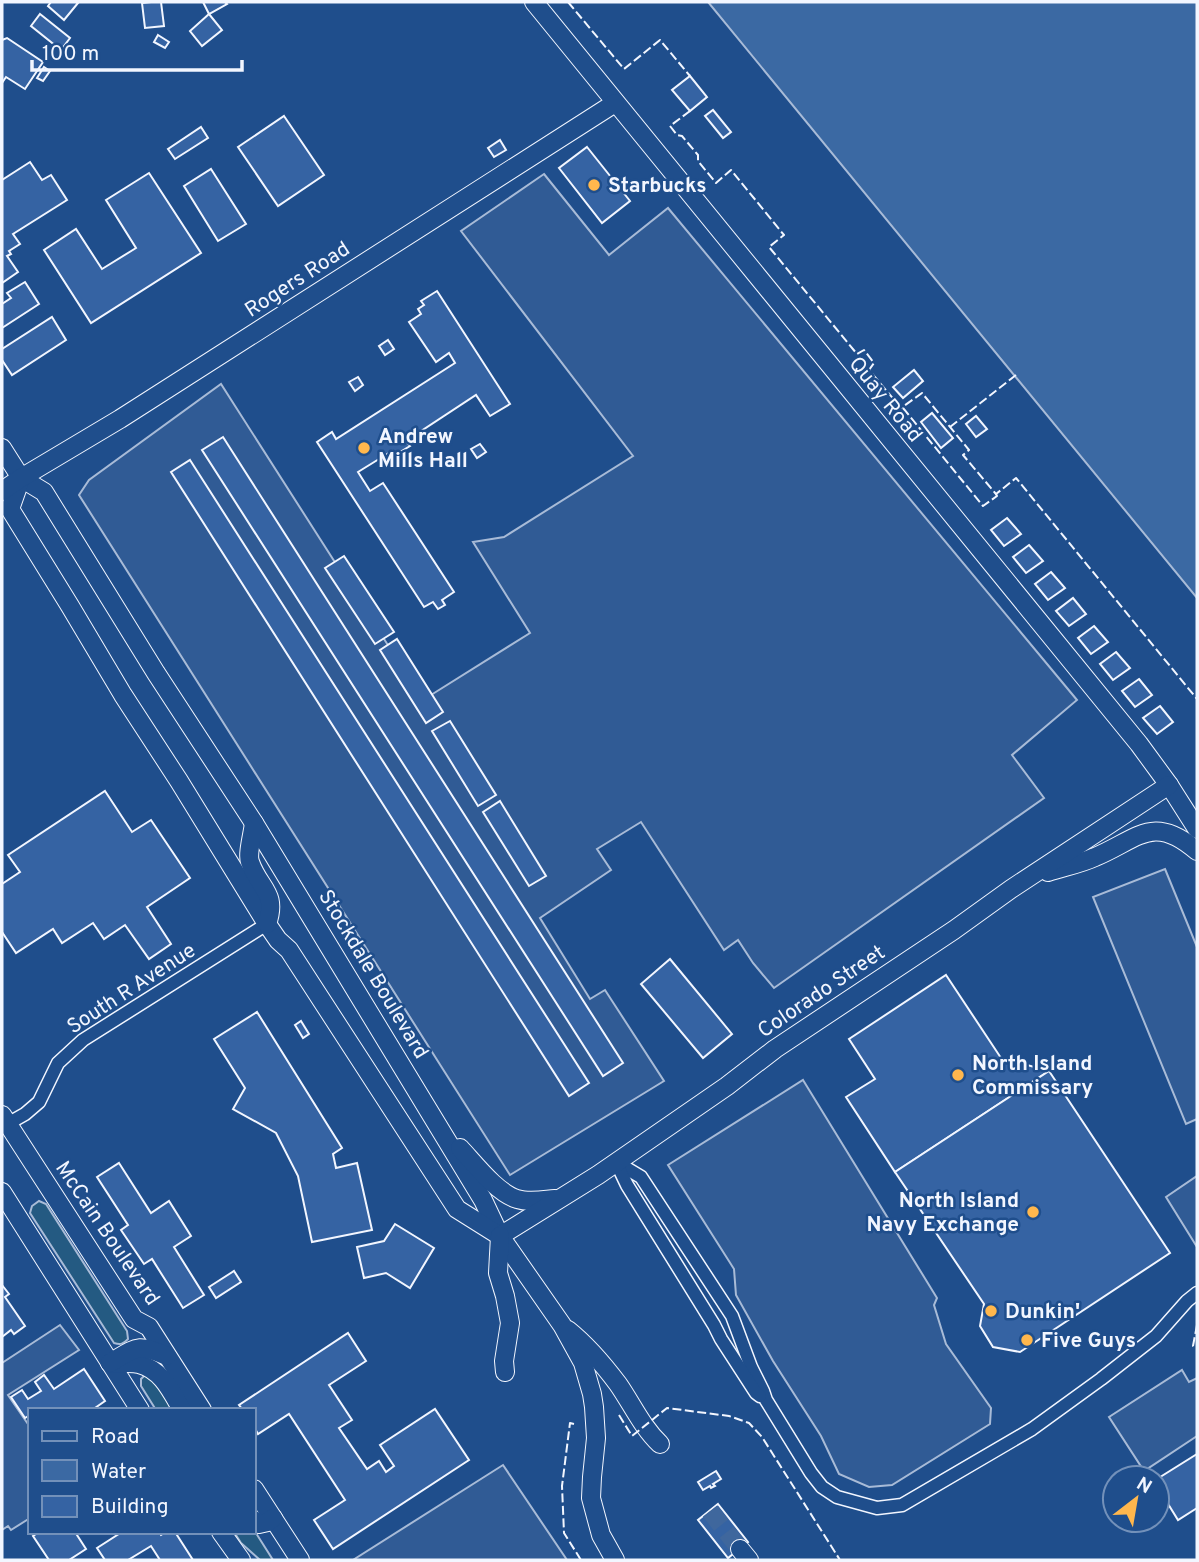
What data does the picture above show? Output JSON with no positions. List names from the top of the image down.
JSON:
{
  "streets": {
    "main road": [
      "Rogers Road",
      "Quay Road",
      "Stockdale Boulevard",
      "Colorado Street",
      "McCain Boulevard"
    ],
    "street": ["South R Avenue"]
  },
  "crossings": [
    ["Rogers Road", "Quay Road"],
    ["Rogers Road", "Stockdale Boulevard"],
    ["Quay Road", "Colorado Street"],
    ["Stockdale Boulevard", "Colorado Street"],
    ["South R Avenue", "McCain Boulevard"]
  ],
  "places": [
    "Starbucks",
    "Andrew Mills Hall",
    "North Island Commissary",
    "North Island Navy Exchange",
    "Dunkin'",
    "Five Guys"
  ],
  "legend": ["Road", "Water", "Building"],
  "scale_bar": "100 m",
  "north": "top right"
}
